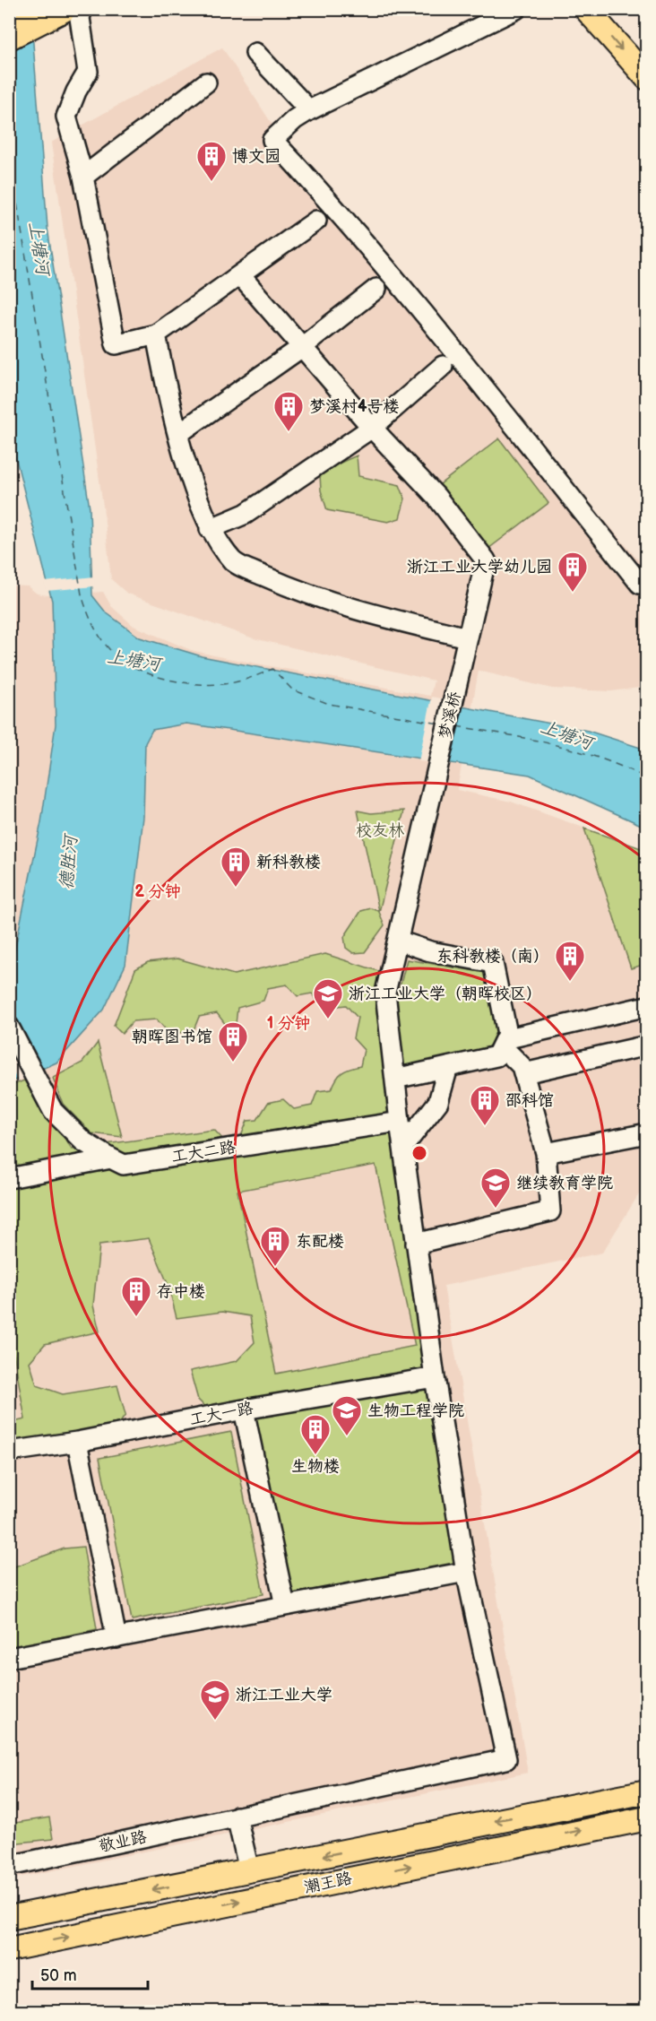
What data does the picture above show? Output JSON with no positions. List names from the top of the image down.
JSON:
{
  "streets": {
    "main road": ["潮王路"],
    "street": [
      "梦溪桥",
      "工大二路",
      "工大一路",
      "敬业路"
    ]
  },
  "crossings": [
    ["梦溪桥", "工大二路"],
    ["梦溪桥", "工大一路"],
    ["梦溪桥", "敬业路"]
  ],
  "water": ["上塘河", "德胜河"],
  "parks": ["校友林"],
  "places": {
    "building": [
      "博文园",
      "梦溪村4号楼",
      "浙江工业大学幼儿园",
      "新科教楼",
      "东科教楼（南）",
      "朝晖图书馆",
      "邵科馆",
      "东配楼",
      "存中楼",
      "生物楼"
    ],
    "school or university": [
      "浙江工业大学（朝晖校区）",
      "继续教育学院",
      "生物工程学院",
      "浙江工业大学"
    ]
  },
  "scale_bar": "50 m",
  "rings": ["2 分钟", "1 分钟"]
}
